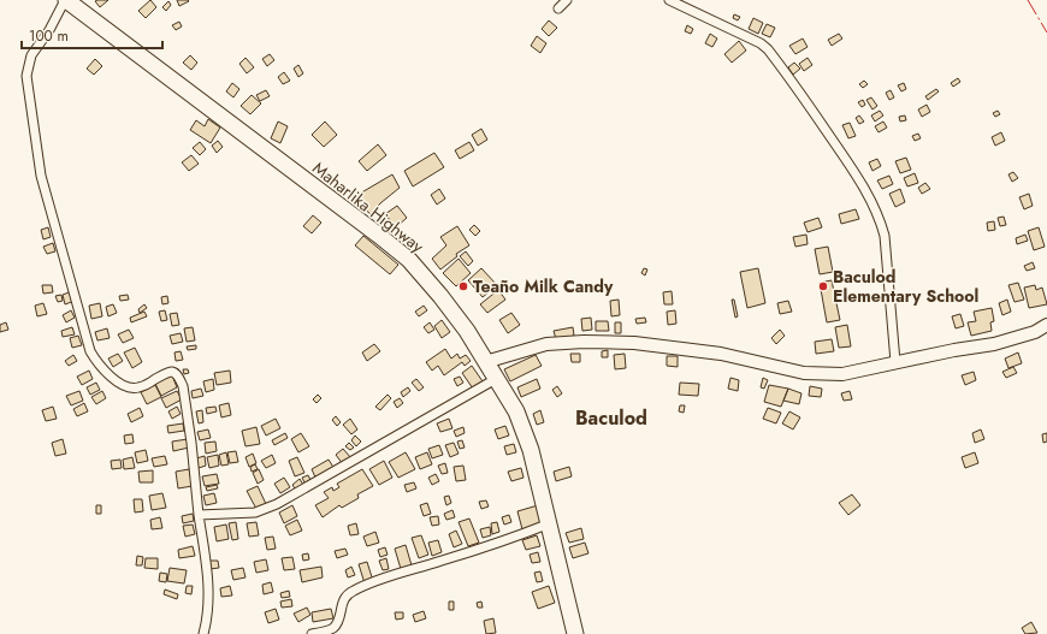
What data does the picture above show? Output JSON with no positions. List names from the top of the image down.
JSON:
{
  "streets": {
    "highway": ["Maharlika Highway"]
  },
  "districts": ["Baculod"],
  "places": ["Teaño Milk Candy", "Baculod Elementary School"],
  "scale_bar": "100 m"
}
